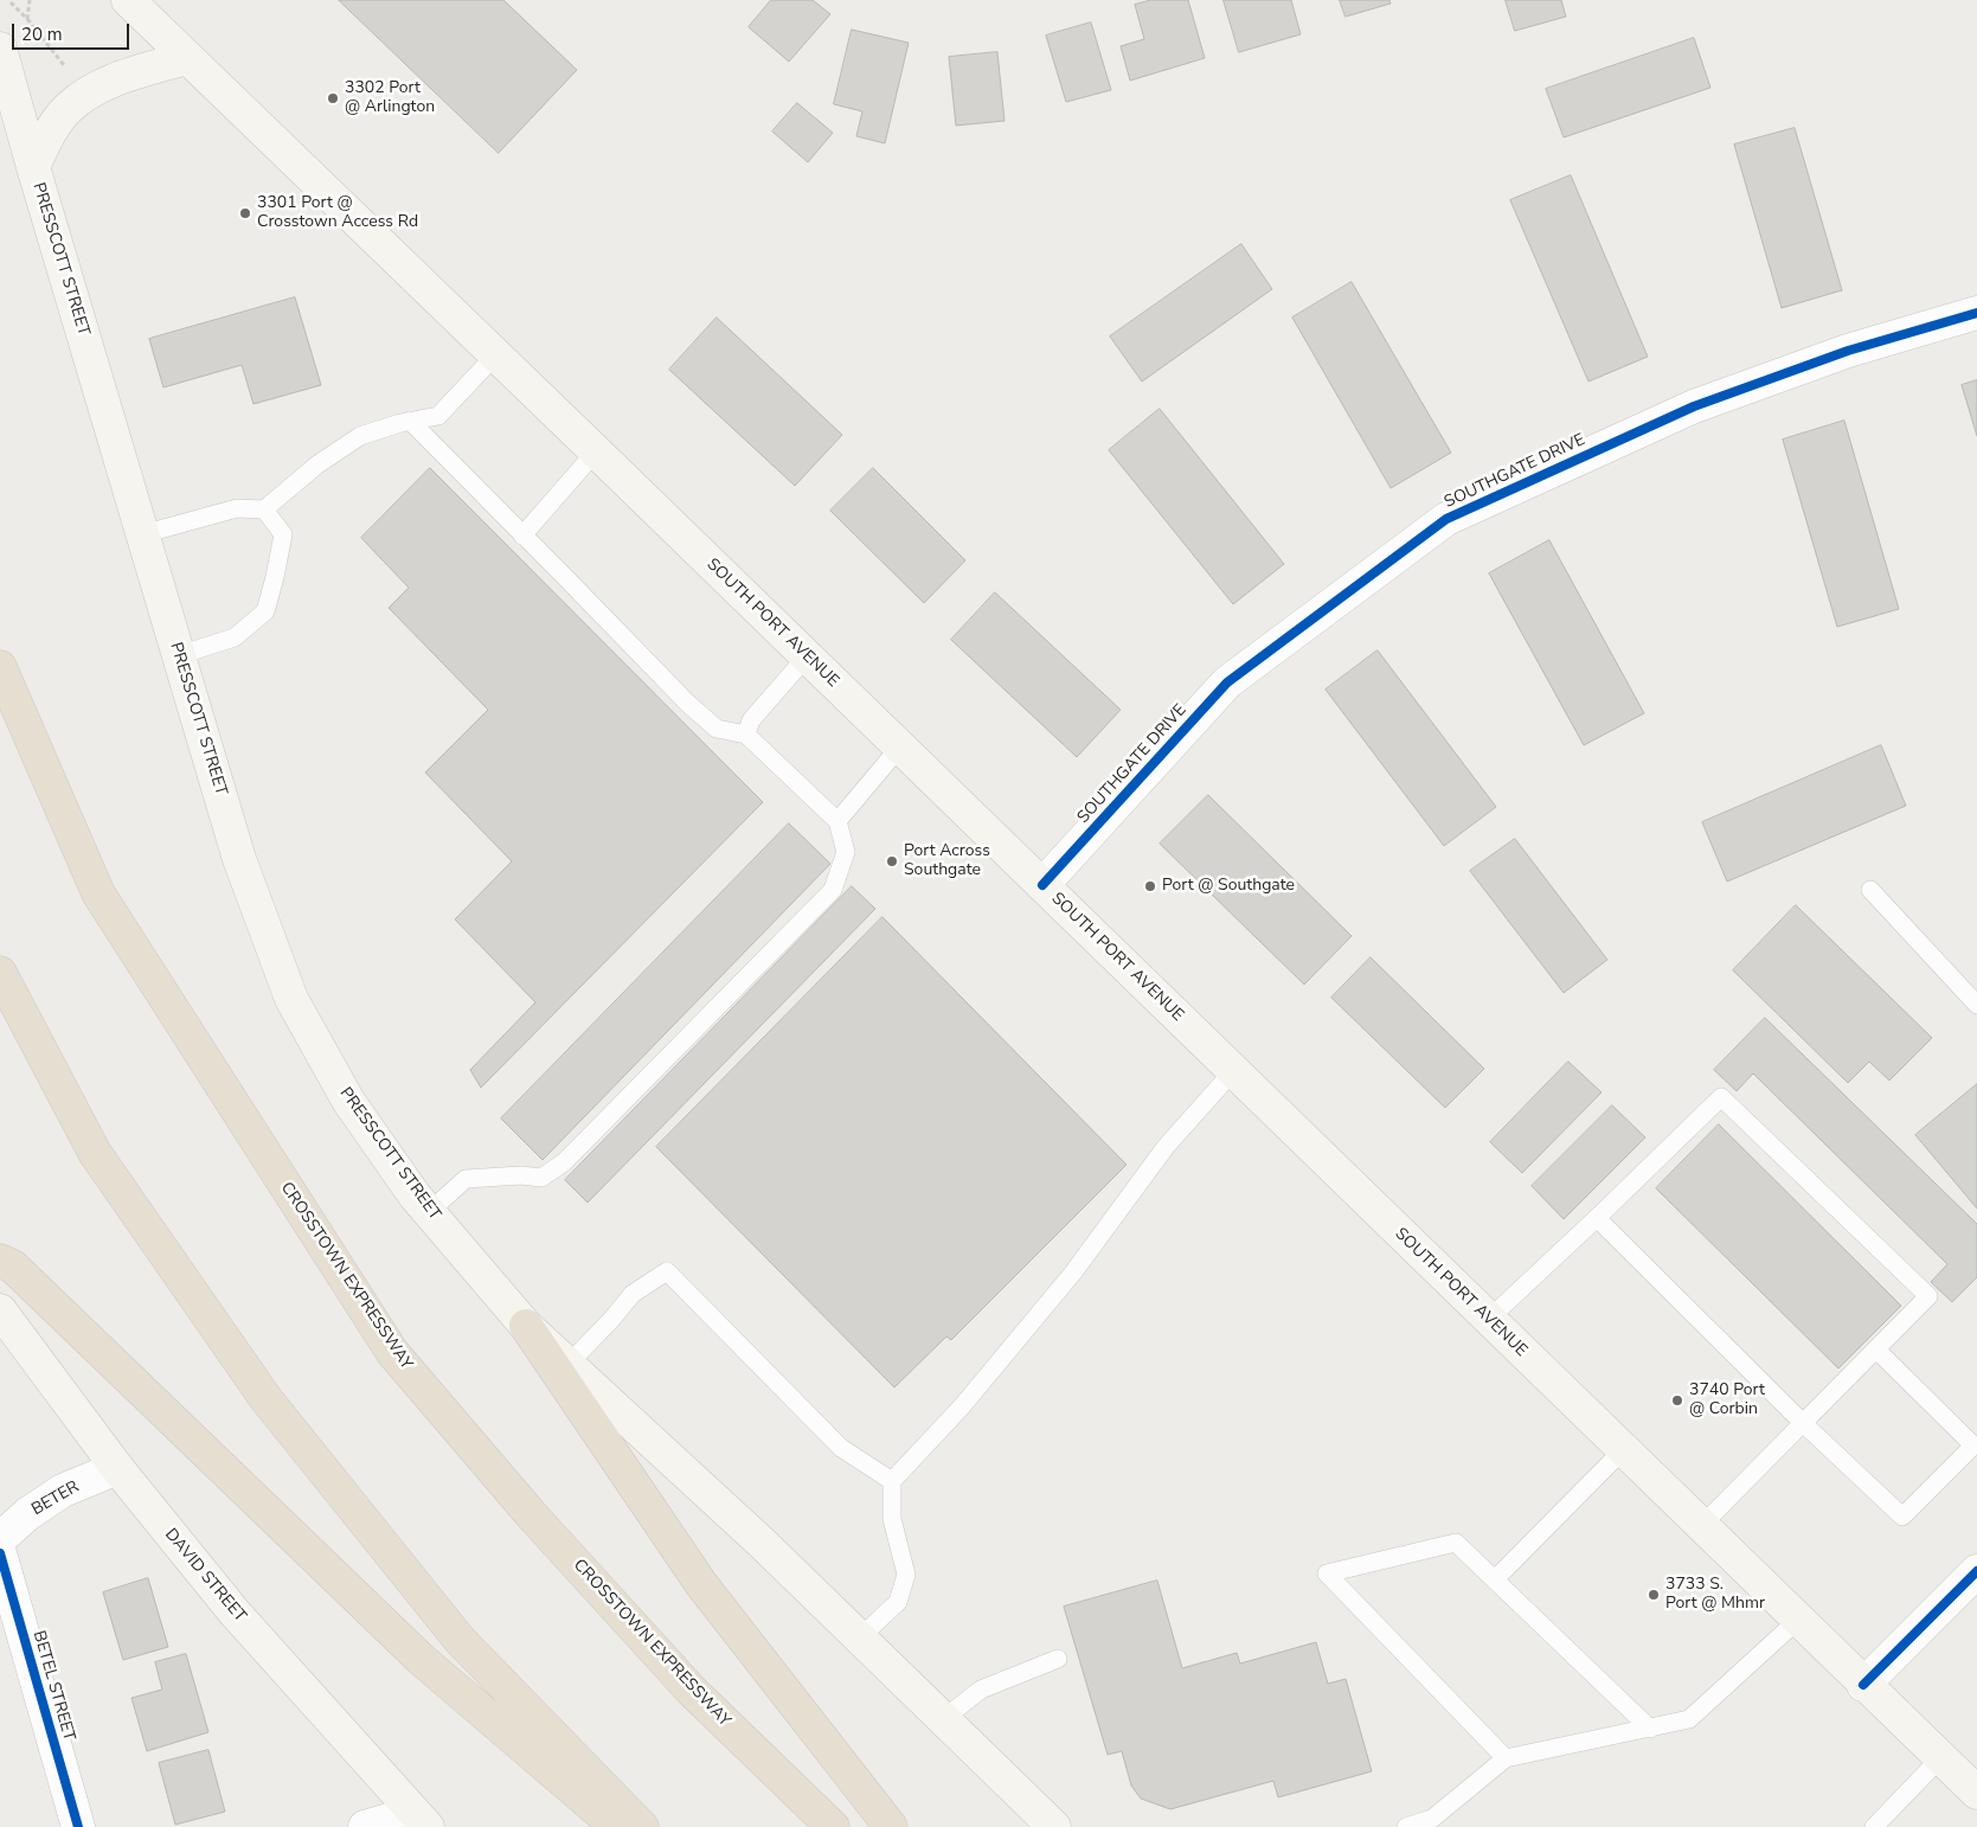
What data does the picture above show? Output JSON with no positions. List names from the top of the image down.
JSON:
{
  "streets": {
    "highway": ["CROSSTOWN EXPRESSWAY"],
    "main road": ["PRESSCOTT STREET", "SOUTH PORT AVENUE", "DAVID STREET"],
    "street": ["SOUTHGATE DRIVE", "BETER", "BETEL STREET"]
  },
  "crossings": [
    ["SOUTHGATE DRIVE", "SOUTH PORT AVENUE"],
    ["BETER", "DAVID STREET"]
  ],
  "places": [
    "3302 Port @ Arlington",
    "3301 Port @ Crosstown Access Rd",
    "Port Across Southgate",
    "Port @ Southgate",
    "3740 Port @ Corbin",
    "3733 S. Port @ Mhmr"
  ],
  "scale_bar": "20 m"
}
